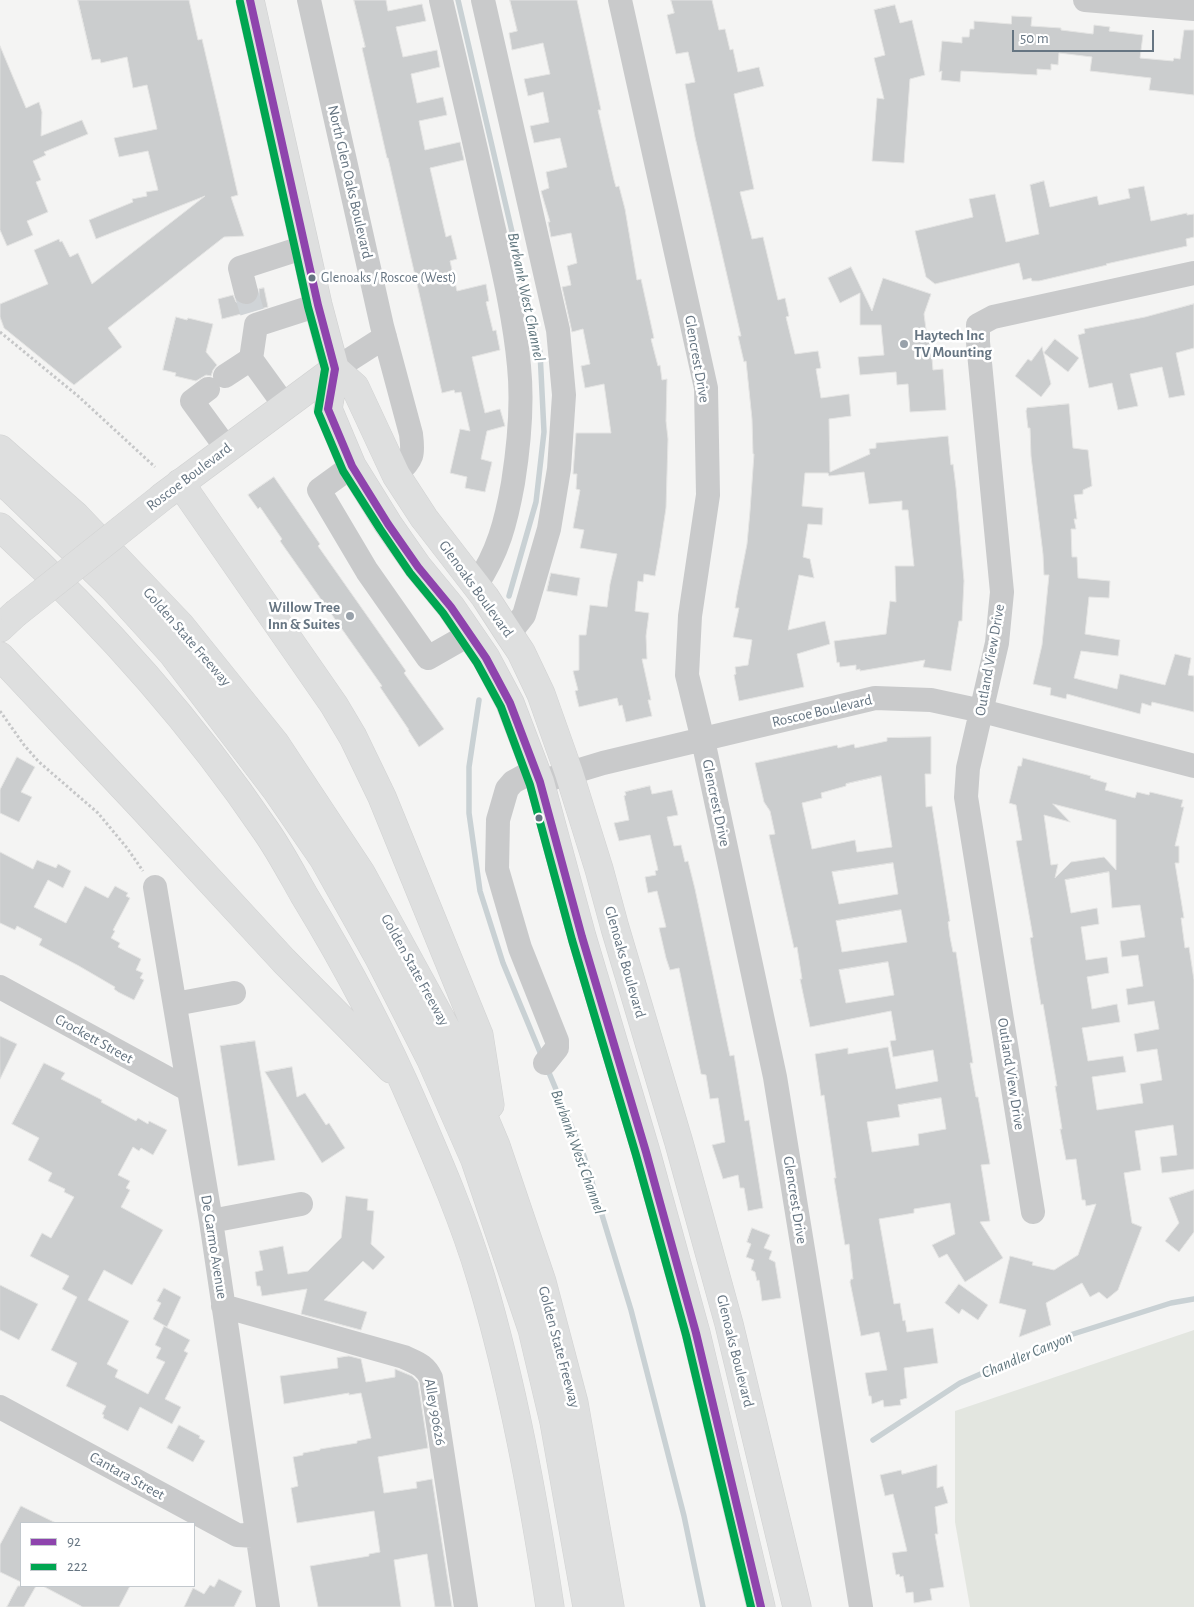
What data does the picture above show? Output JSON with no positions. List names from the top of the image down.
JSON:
{
  "streets": {
    "main road": ["Roscoe Boulevard", "Glenoaks Boulevard", "Golden State Freeway"],
    "street": [
      "North Glen Oaks Boulevard",
      "Glencrest Drive",
      "Outland View Drive",
      "Crockett Street",
      "De Garmo Avenue",
      "Alley 90626",
      "Cantara Street"
    ]
  },
  "crossings": [
    ["North Glen Oaks Boulevard", "Roscoe Boulevard"],
    ["North Glen Oaks Boulevard", "Glenoaks Boulevard"],
    ["Glencrest Drive", "Roscoe Boulevard"],
    ["Roscoe Boulevard", "Glenoaks Boulevard"],
    ["Roscoe Boulevard", "Outland View Drive"],
    ["Crockett Street", "De Garmo Avenue"],
    ["De Garmo Avenue", "Alley 90626"],
    ["De Garmo Avenue", "Cantara Street"]
  ],
  "water": ["Burbank West Channel", "Chandler Canyon"],
  "places": ["Glenoaks / Roscoe (West)", "Haytech Inc TV Mounting", "Willow Tree Inn & Suites"],
  "lines": ["transit line 92", "transit line 222"],
  "legend": ["92", "222"],
  "scale_bar": "50 m"
}
